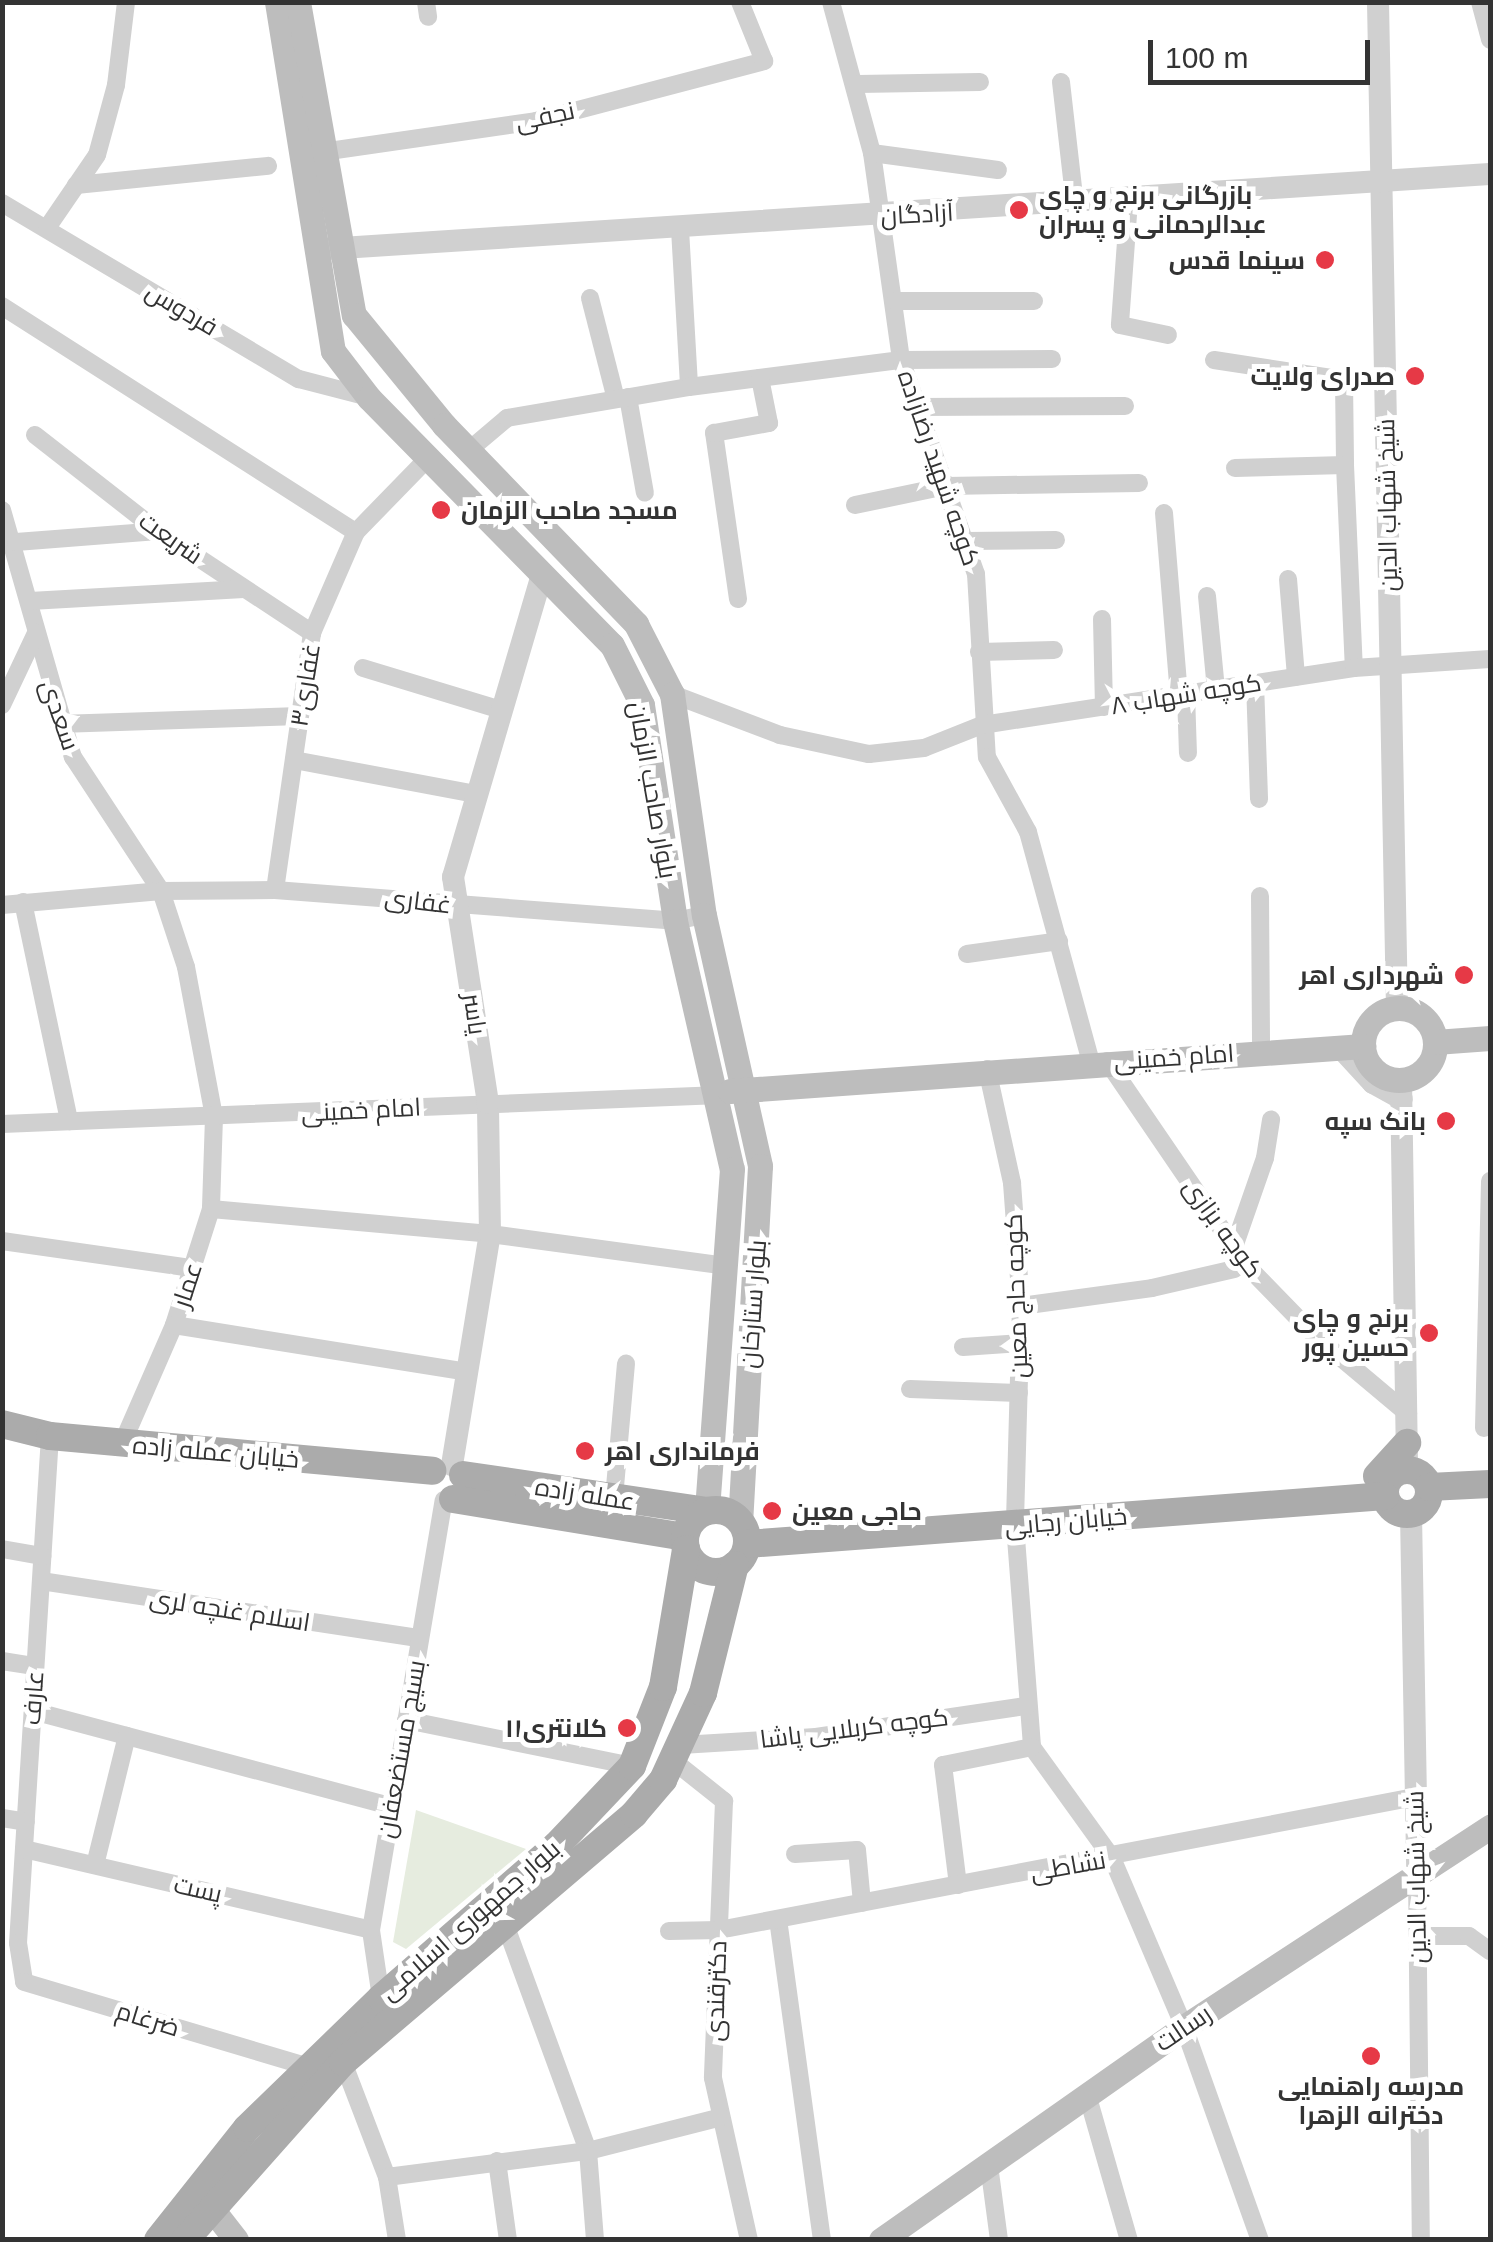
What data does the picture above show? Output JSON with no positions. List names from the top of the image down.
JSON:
{
  "streets": {
    "main road": [
      "بلوار صاحب الزمان",
      "امام خمینی",
      "بلوار ستارخان",
      "خیابان عمله زاده",
      "عمله زاده",
      "خیابان رجایی",
      "بلوار جمهوری اسلامی",
      "رسالت"
    ],
    "street": [
      "نجفی",
      "آزادگان",
      "فردوس",
      "کوچه شهید رضازاده",
      "شیخ شهاب الدین",
      "شریعت",
      "غفاری۳",
      "کوچه شهاب ۸",
      "سعدی",
      "غفاری",
      "یاسر",
      "کوچه بزازی",
      "عمار",
      "کوچه حاج معین",
      "اسلام غنچه لری",
      "عارف",
      "کوچه کربلایی پاشا",
      "بسیج مستضعفان",
      "نشاطی",
      "پست",
      "دکترقندی",
      "ضرغام"
    ]
  },
  "crossings": [
    ["نجفی", "بلوار صاحب الزمان"],
    ["آزادگان", "کوچه شهید رضازاده"],
    ["آزادگان", "شیخ شهاب الدین"],
    ["آزادگان", "بلوار صاحب الزمان"],
    ["فردوس", "بلوار صاحب الزمان"],
    ["کوچه شهید رضازاده", "کوچه شهاب ۸"],
    ["کوچه شهید رضازاده", "امام خمینی"],
    ["کوچه شهید رضازاده", "کوچه بزازی"],
    ["شیخ شهاب الدین", "کوچه شهاب ۸"],
    ["شیخ شهاب الدین", "امام خمینی"],
    ["شیخ شهاب الدین", "نشاطی"],
    ["شیخ شهاب الدین", "رسالت"],
    ["شریعت", "غفاری۳"],
    ["غفاری۳", "بلوار صاحب الزمان"],
    ["غفاری۳", "غفاری"],
    ["کوچه شهاب ۸", "بلوار صاحب الزمان"],
    ["سعدی", "غفاری"],
    ["بلوار صاحب الزمان", "غفاری"],
    ["بلوار صاحب الزمان", "یاسر"],
    ["بلوار صاحب الزمان", "امام خمینی"],
    ["بلوار صاحب الزمان", "بلوار ستارخان"],
    ["غفاری", "یاسر"],
    ["یاسر", "امام خمینی"],
    ["یاسر", "خیابان عمله زاده"],
    ["یاسر", "عمله زاده"],
    ["یاسر", "بسیج مستضعفان"],
    ["امام خمینی", "کوچه بزازی"],
    ["امام خمینی", "عمار"],
    ["امام خمینی", "کوچه حاج معین"],
    ["امام خمینی", "بلوار ستارخان"],
    ["عمار", "خیابان عمله زاده"],
    ["کوچه حاج معین", "خیابان رجایی"],
    ["کوچه حاج معین", "کوچه کربلایی پاشا"],
    ["بلوار ستارخان", "عمله زاده"],
    ["بلوار ستارخان", "خیابان رجایی"],
    ["بلوار ستارخان", "بلوار جمهوری اسلامی"],
    ["خیابان عمله زاده", "عمله زاده"],
    ["خیابان عمله زاده", "عارف"],
    ["خیابان عمله زاده", "بسیج مستضعفان"],
    ["عمله زاده", "خیابان رجایی"],
    ["عمله زاده", "بسیج مستضعفان"],
    ["عمله زاده", "بلوار جمهوری اسلامی"],
    ["خیابان رجایی", "بلوار جمهوری اسلامی"],
    ["اسلام غنچه لری", "عارف"],
    ["اسلام غنچه لری", "بسیج مستضعفان"],
    ["عارف", "پست"],
    ["عارف", "ضرغام"],
    ["کوچه کربلایی پاشا", "بلوار جمهوری اسلامی"],
    ["کوچه کربلایی پاشا", "دکترقندی"],
    ["بسیج مستضعفان", "پست"],
    ["بسیج مستضعفان", "بلوار جمهوری اسلامی"],
    ["نشاطی", "دکترقندی"],
    ["بلوار جمهوری اسلامی", "دکترقندی"],
    ["بلوار جمهوری اسلامی", "ضرغام"]
  ],
  "places": [
    "بازرگانی برنج و چای عبدالرحمانی و پسران",
    "سینما قدس",
    "صدرای ولایت",
    "مسجد صاحب الزمان",
    "شهرداری اهر",
    "بانک سپه",
    "برنج و چای حسین پور",
    "فرمانداری اهر",
    "حاجی معین",
    "کلانتری۱۱",
    "مدرسه راهنمایی دخترانه الزهرا"
  ],
  "scale_bar": "100 m"
}
